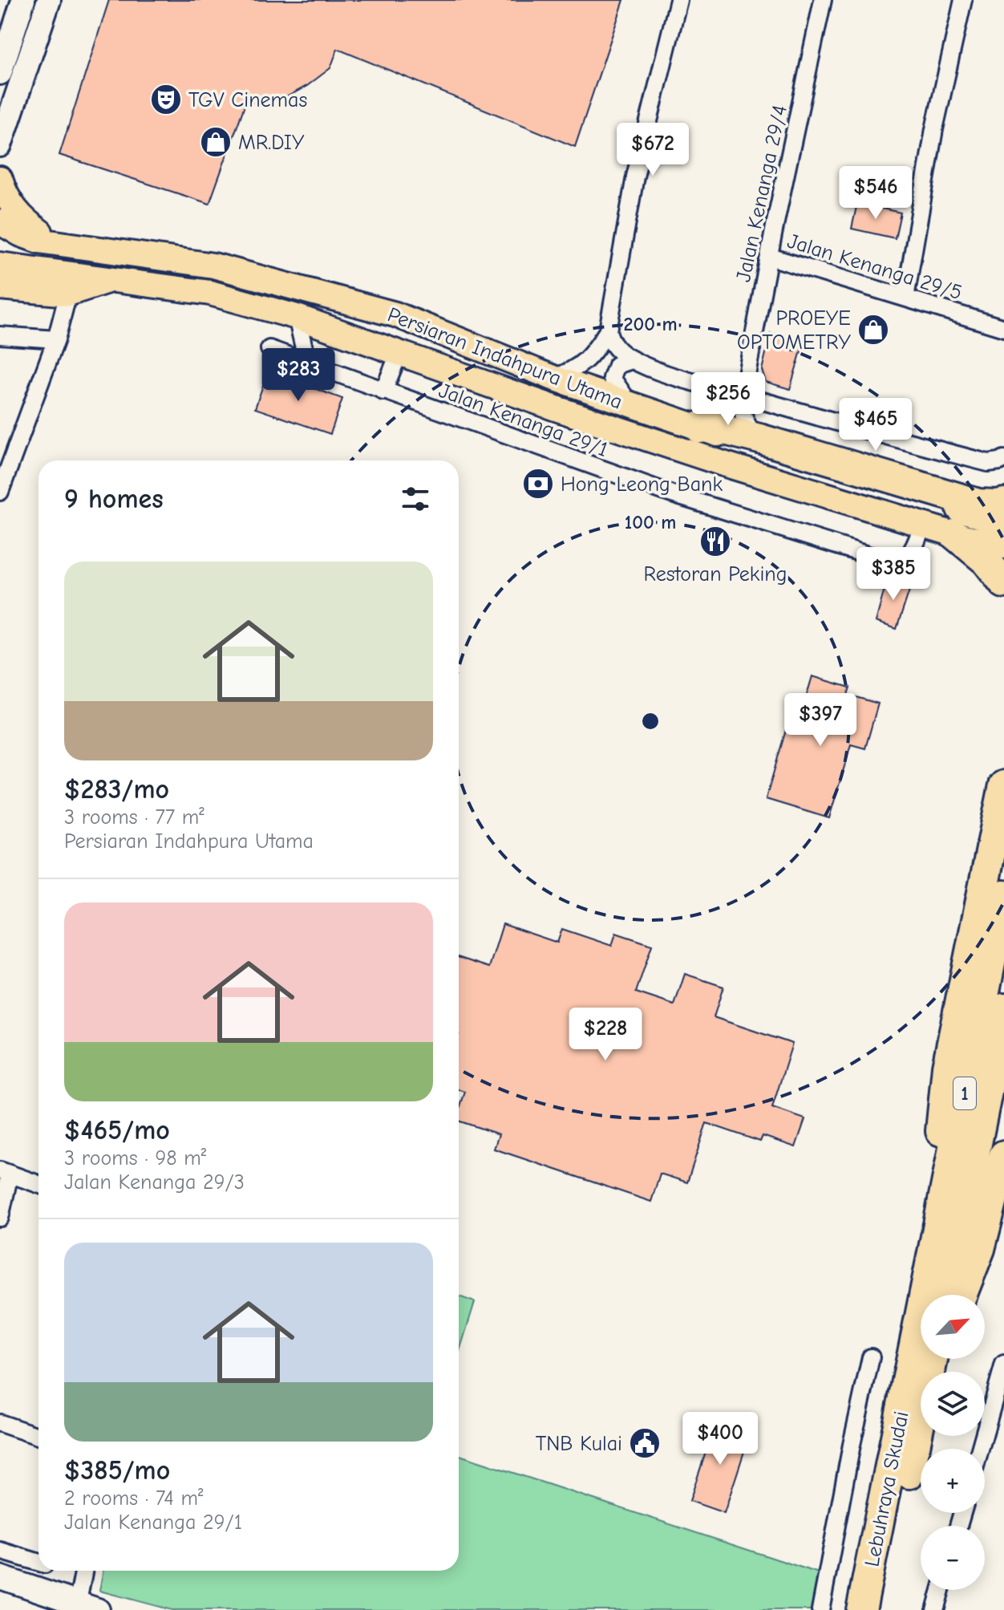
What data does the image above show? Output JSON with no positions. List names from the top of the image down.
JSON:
{
  "streets": {
    "highway": ["1", "Lebuhraya Skudai"],
    "main road": ["Persiaran Indahpura Utama"],
    "street": ["Jalan Kenanga 29/4", "Jalan Kenanga 29/5", "Jalan Kenanga 29/1"]
  },
  "crossings": [
    ["Jalan Kenanga 29/4", "Jalan Kenanga 29/5"],
    ["Persiaran Indahpura Utama", "Jalan Kenanga 29/1"]
  ],
  "places": {
    "theatre": ["TGV Cinemas"],
    "shop": ["MR.DIY", "PROEYE OPTOMETRY"],
    "bank": ["Hong Leong Bank"],
    "restaurant": ["Restoran Peking"],
    "public building": ["TNB Kulai"]
  },
  "north": "top right",
  "page": {
    "price": [
      "$672",
      "$546",
      "$283",
      "$256",
      "$465",
      "$385",
      "$397",
      "$228",
      "$400"
    ],
    "heading": "9 homes",
    "list": [
      {
        "name": "$283/mo",
        "note": "3 rooms · 77 m² · Persiaran Indahpura Utama"
      },
      {
        "name": "$465/mo",
        "note": "3 rooms · 98 m² · Jalan Kenanga 29/3"
      },
      {
        "name": "$385/mo",
        "note": "2 rooms · 74 m² · Jalan Kenanga 29/1"
      }
    ],
    "map_buttons": ["+", "−"]
  },
  "rings": ["200 m", "100 m"]
}
